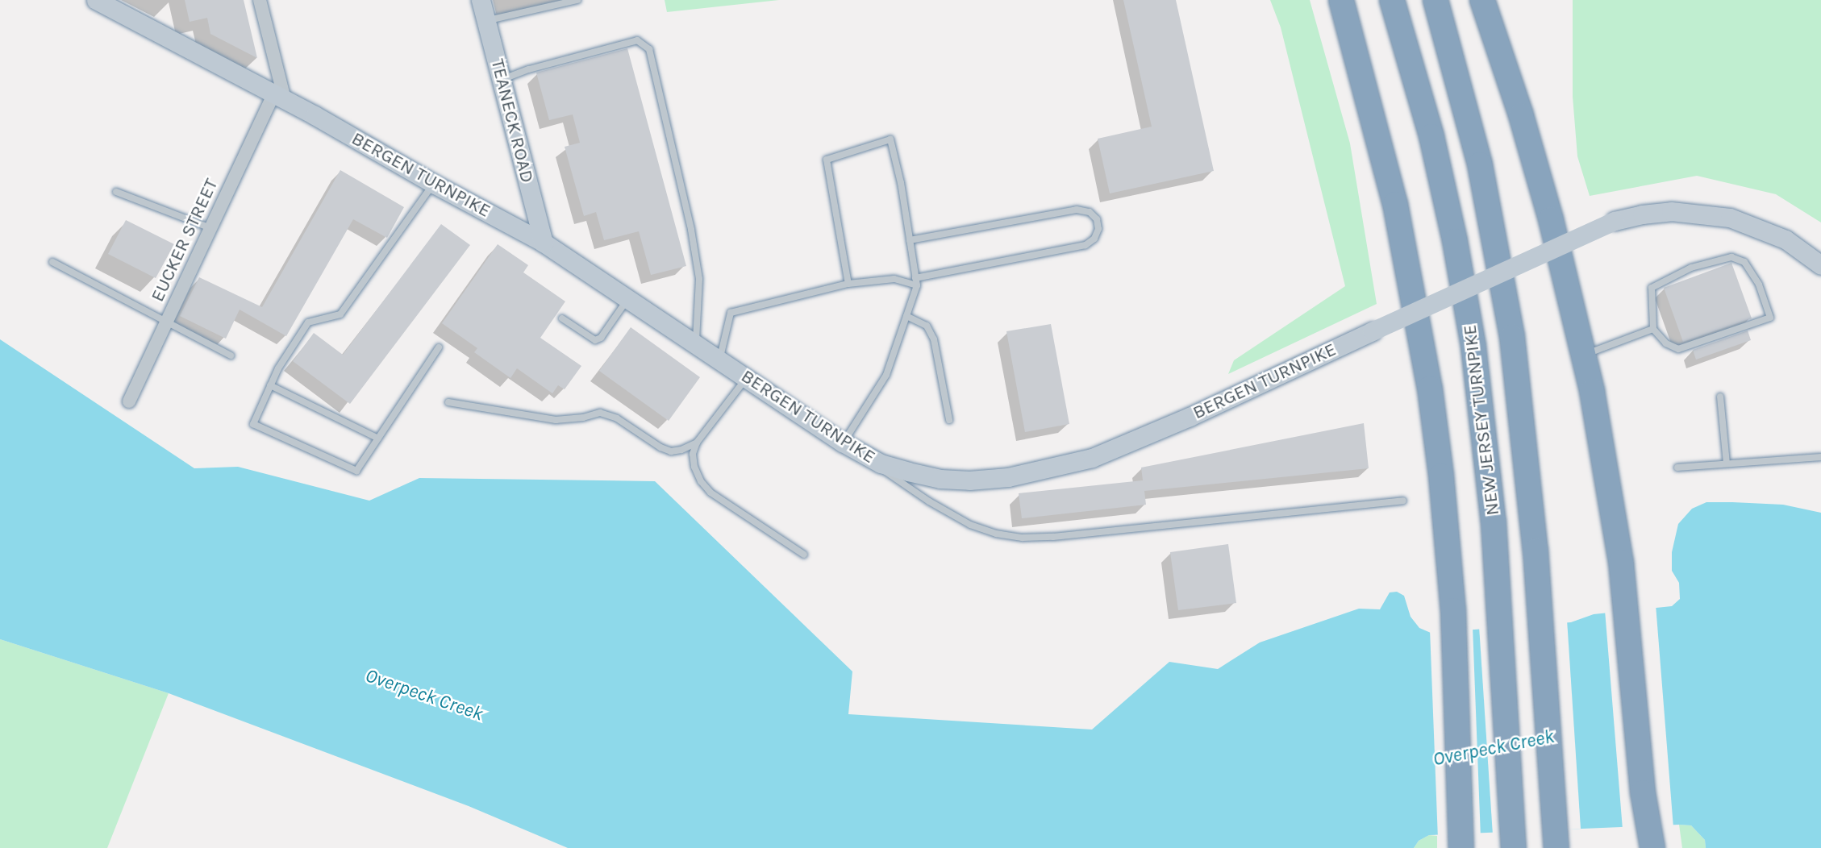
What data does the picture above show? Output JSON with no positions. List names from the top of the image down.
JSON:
{
  "streets": {
    "highway": ["NEW JERSEY TURNPIKE"],
    "main road": ["TEANECK ROAD", "BERGEN TURNPIKE"],
    "street": ["EUCKER STREET"]
  },
  "crossings": [
    ["TEANECK ROAD", "BERGEN TURNPIKE"],
    ["BERGEN TURNPIKE", "EUCKER STREET"]
  ],
  "water": ["Overpeck Creek"]
}
